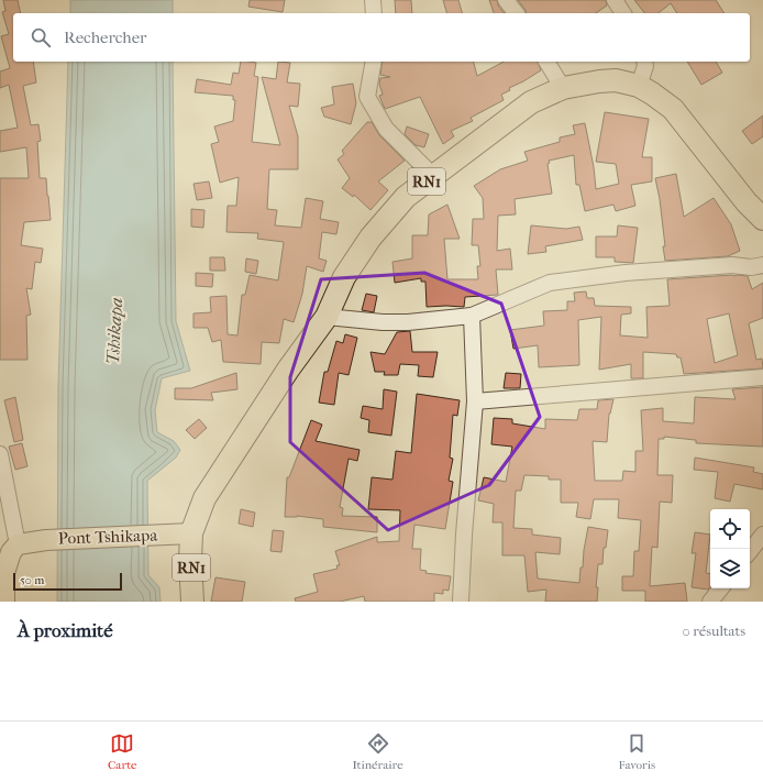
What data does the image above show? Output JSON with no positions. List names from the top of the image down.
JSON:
{
  "streets": {
    "highway": ["RN1"],
    "main road": ["Pont Tshikapa"]
  },
  "crossings": [
    ["RN1", "Pont Tshikapa"]
  ],
  "water": ["Tshikapa"],
  "scale_bar": "50 m",
  "page": {
    "search": "Rechercher",
    "scale": "50 m",
    "heading": ["À proximité", "0 résultats"],
    "nav": ["Carte", "Itinéraire", "Favoris"]
  }
}
